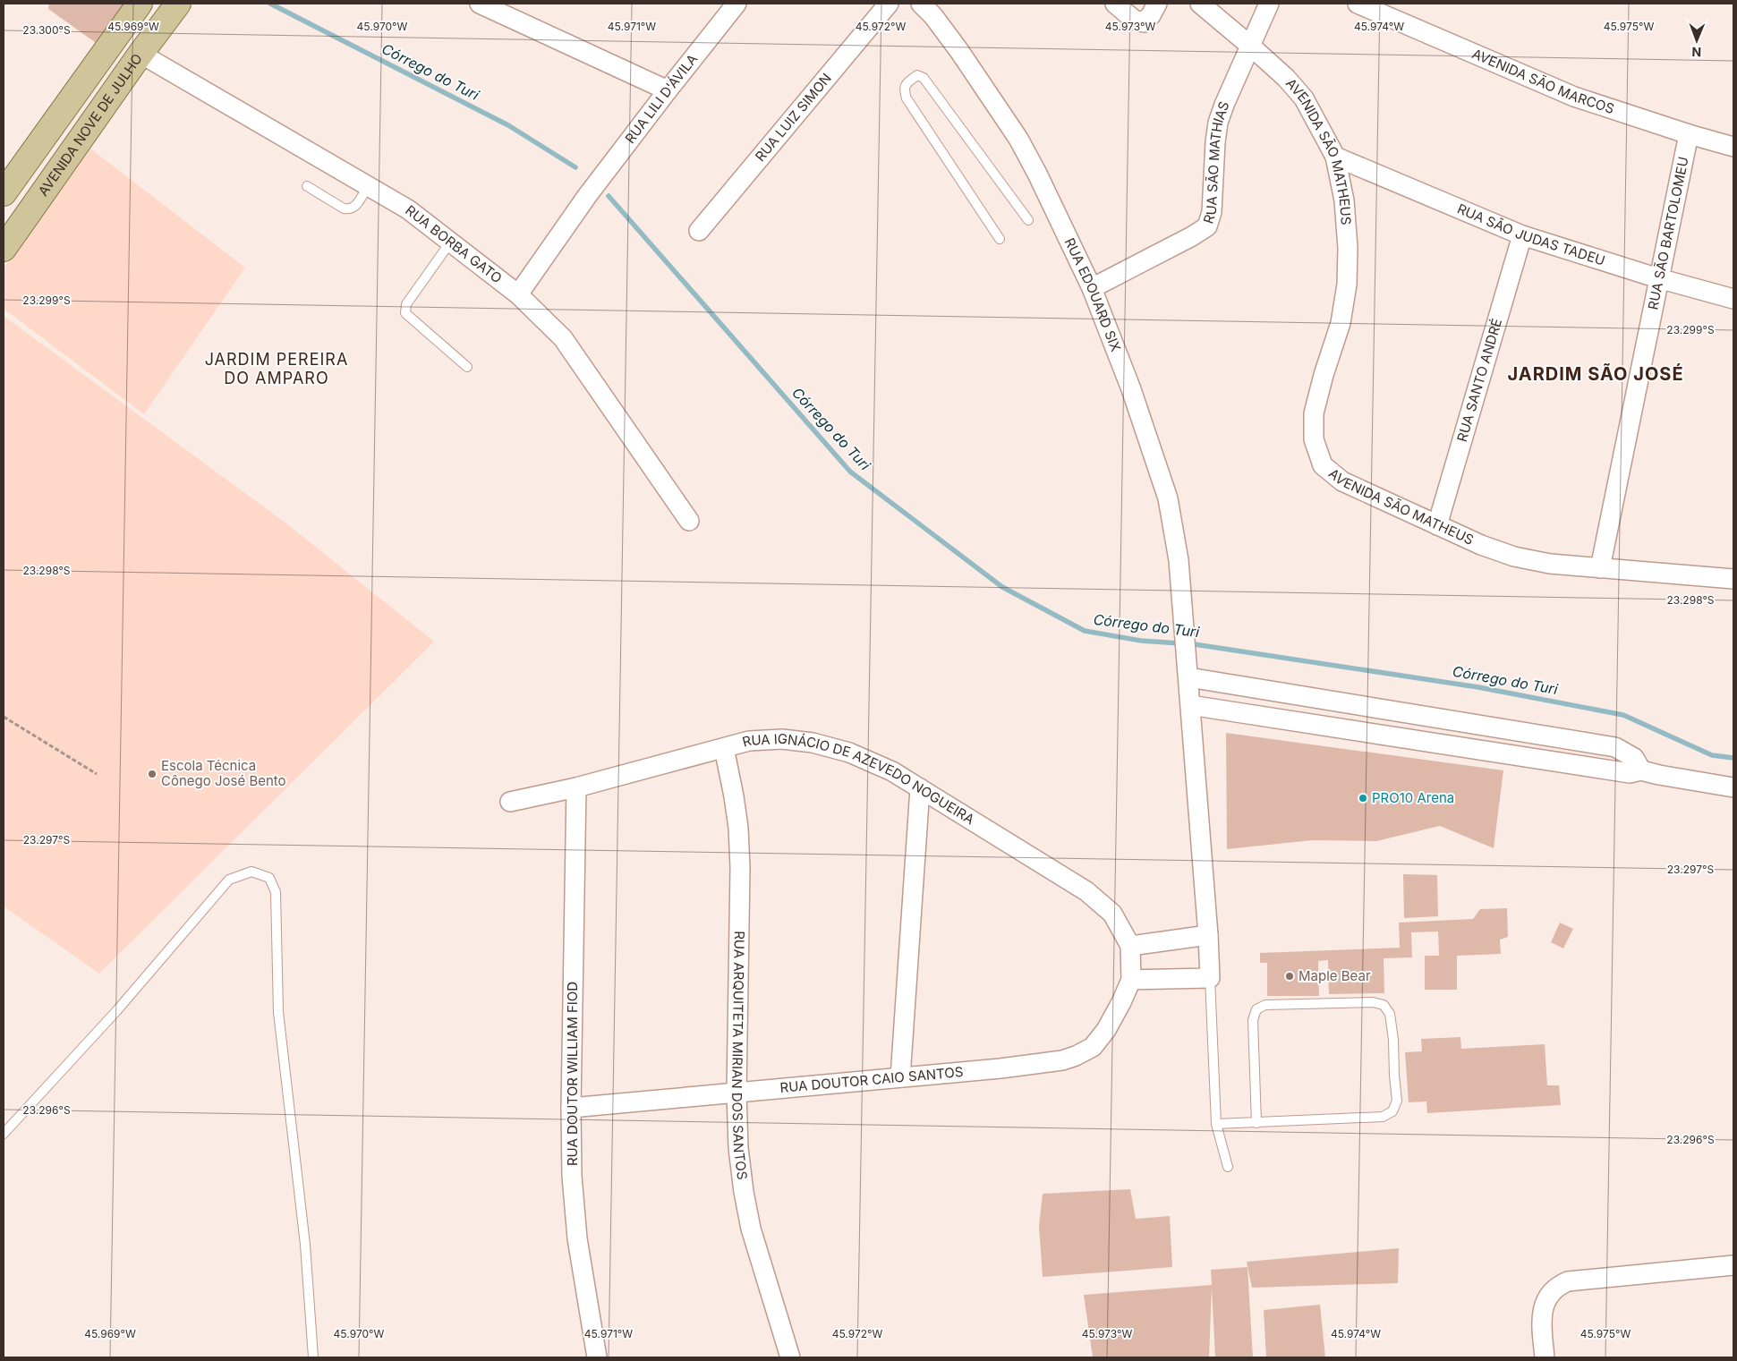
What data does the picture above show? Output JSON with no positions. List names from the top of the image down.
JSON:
{
  "streets": {
    "main road": ["AVENIDA NOVE DE JULHO"],
    "street": [
      "AVENIDA SÃO MARCOS",
      "RUA LILI D'ÁVILA",
      "RUA LUIZ SIMON",
      "AVENIDA SÃO MATHEUS",
      "RUA SÃO MATHIAS",
      "RUA SÃO BARTOLOMEU",
      "RUA SÃO JUDAS TADEU",
      "RUA BORBA GATO",
      "RUA EDOUARD SIX",
      "RUA SANTO ANDRÉ",
      "RUA IGNÁCIO DE AZEVEDO NOGUEIRA",
      "RUA ARQUITETA MIRIAN DOS SANTOS",
      "RUA DOUTOR WILLIAM FIOD",
      "RUA DOUTOR CAIO SANTOS"
    ]
  },
  "crossings": [
    ["AVENIDA SÃO MARCOS", "RUA SÃO BARTOLOMEU"],
    ["RUA LILI D'ÁVILA", "RUA BORBA GATO"],
    ["AVENIDA NOVE DE JULHO", "RUA BORBA GATO"],
    ["AVENIDA SÃO MATHEUS", "RUA SÃO MATHIAS"],
    ["AVENIDA SÃO MATHEUS", "RUA SÃO BARTOLOMEU"],
    ["AVENIDA SÃO MATHEUS", "RUA SÃO JUDAS TADEU"],
    ["AVENIDA SÃO MATHEUS", "RUA SANTO ANDRÉ"],
    ["RUA SÃO MATHIAS", "RUA EDOUARD SIX"],
    ["RUA SÃO BARTOLOMEU", "RUA SÃO JUDAS TADEU"],
    ["RUA SÃO JUDAS TADEU", "RUA SANTO ANDRÉ"],
    ["RUA IGNÁCIO DE AZEVEDO NOGUEIRA", "RUA ARQUITETA MIRIAN DOS SANTOS"],
    ["RUA IGNÁCIO DE AZEVEDO NOGUEIRA", "RUA DOUTOR WILLIAM FIOD"],
    ["RUA IGNÁCIO DE AZEVEDO NOGUEIRA", "RUA DOUTOR CAIO SANTOS"],
    ["RUA ARQUITETA MIRIAN DOS SANTOS", "RUA DOUTOR CAIO SANTOS"],
    ["RUA DOUTOR WILLIAM FIOD", "RUA DOUTOR CAIO SANTOS"]
  ],
  "districts": ["JARDIM PEREIRA DO AMPARO", "JARDIM SÃO JOSÉ"],
  "water": ["Córrego do Turi"],
  "places": ["Escola Técnica Cônego José Bento", "PRO10 Arena", "Maple Bear"],
  "north": "bottom",
  "coordinates": [
    "45.969°W",
    "45.970°W",
    "45.971°W",
    "45.972°W",
    "45.973°W",
    "45.974°W",
    "45.975°W",
    "23.300°S",
    "23.299°S",
    "23.298°S",
    "23.297°S",
    "23.296°S"
  ]
}
